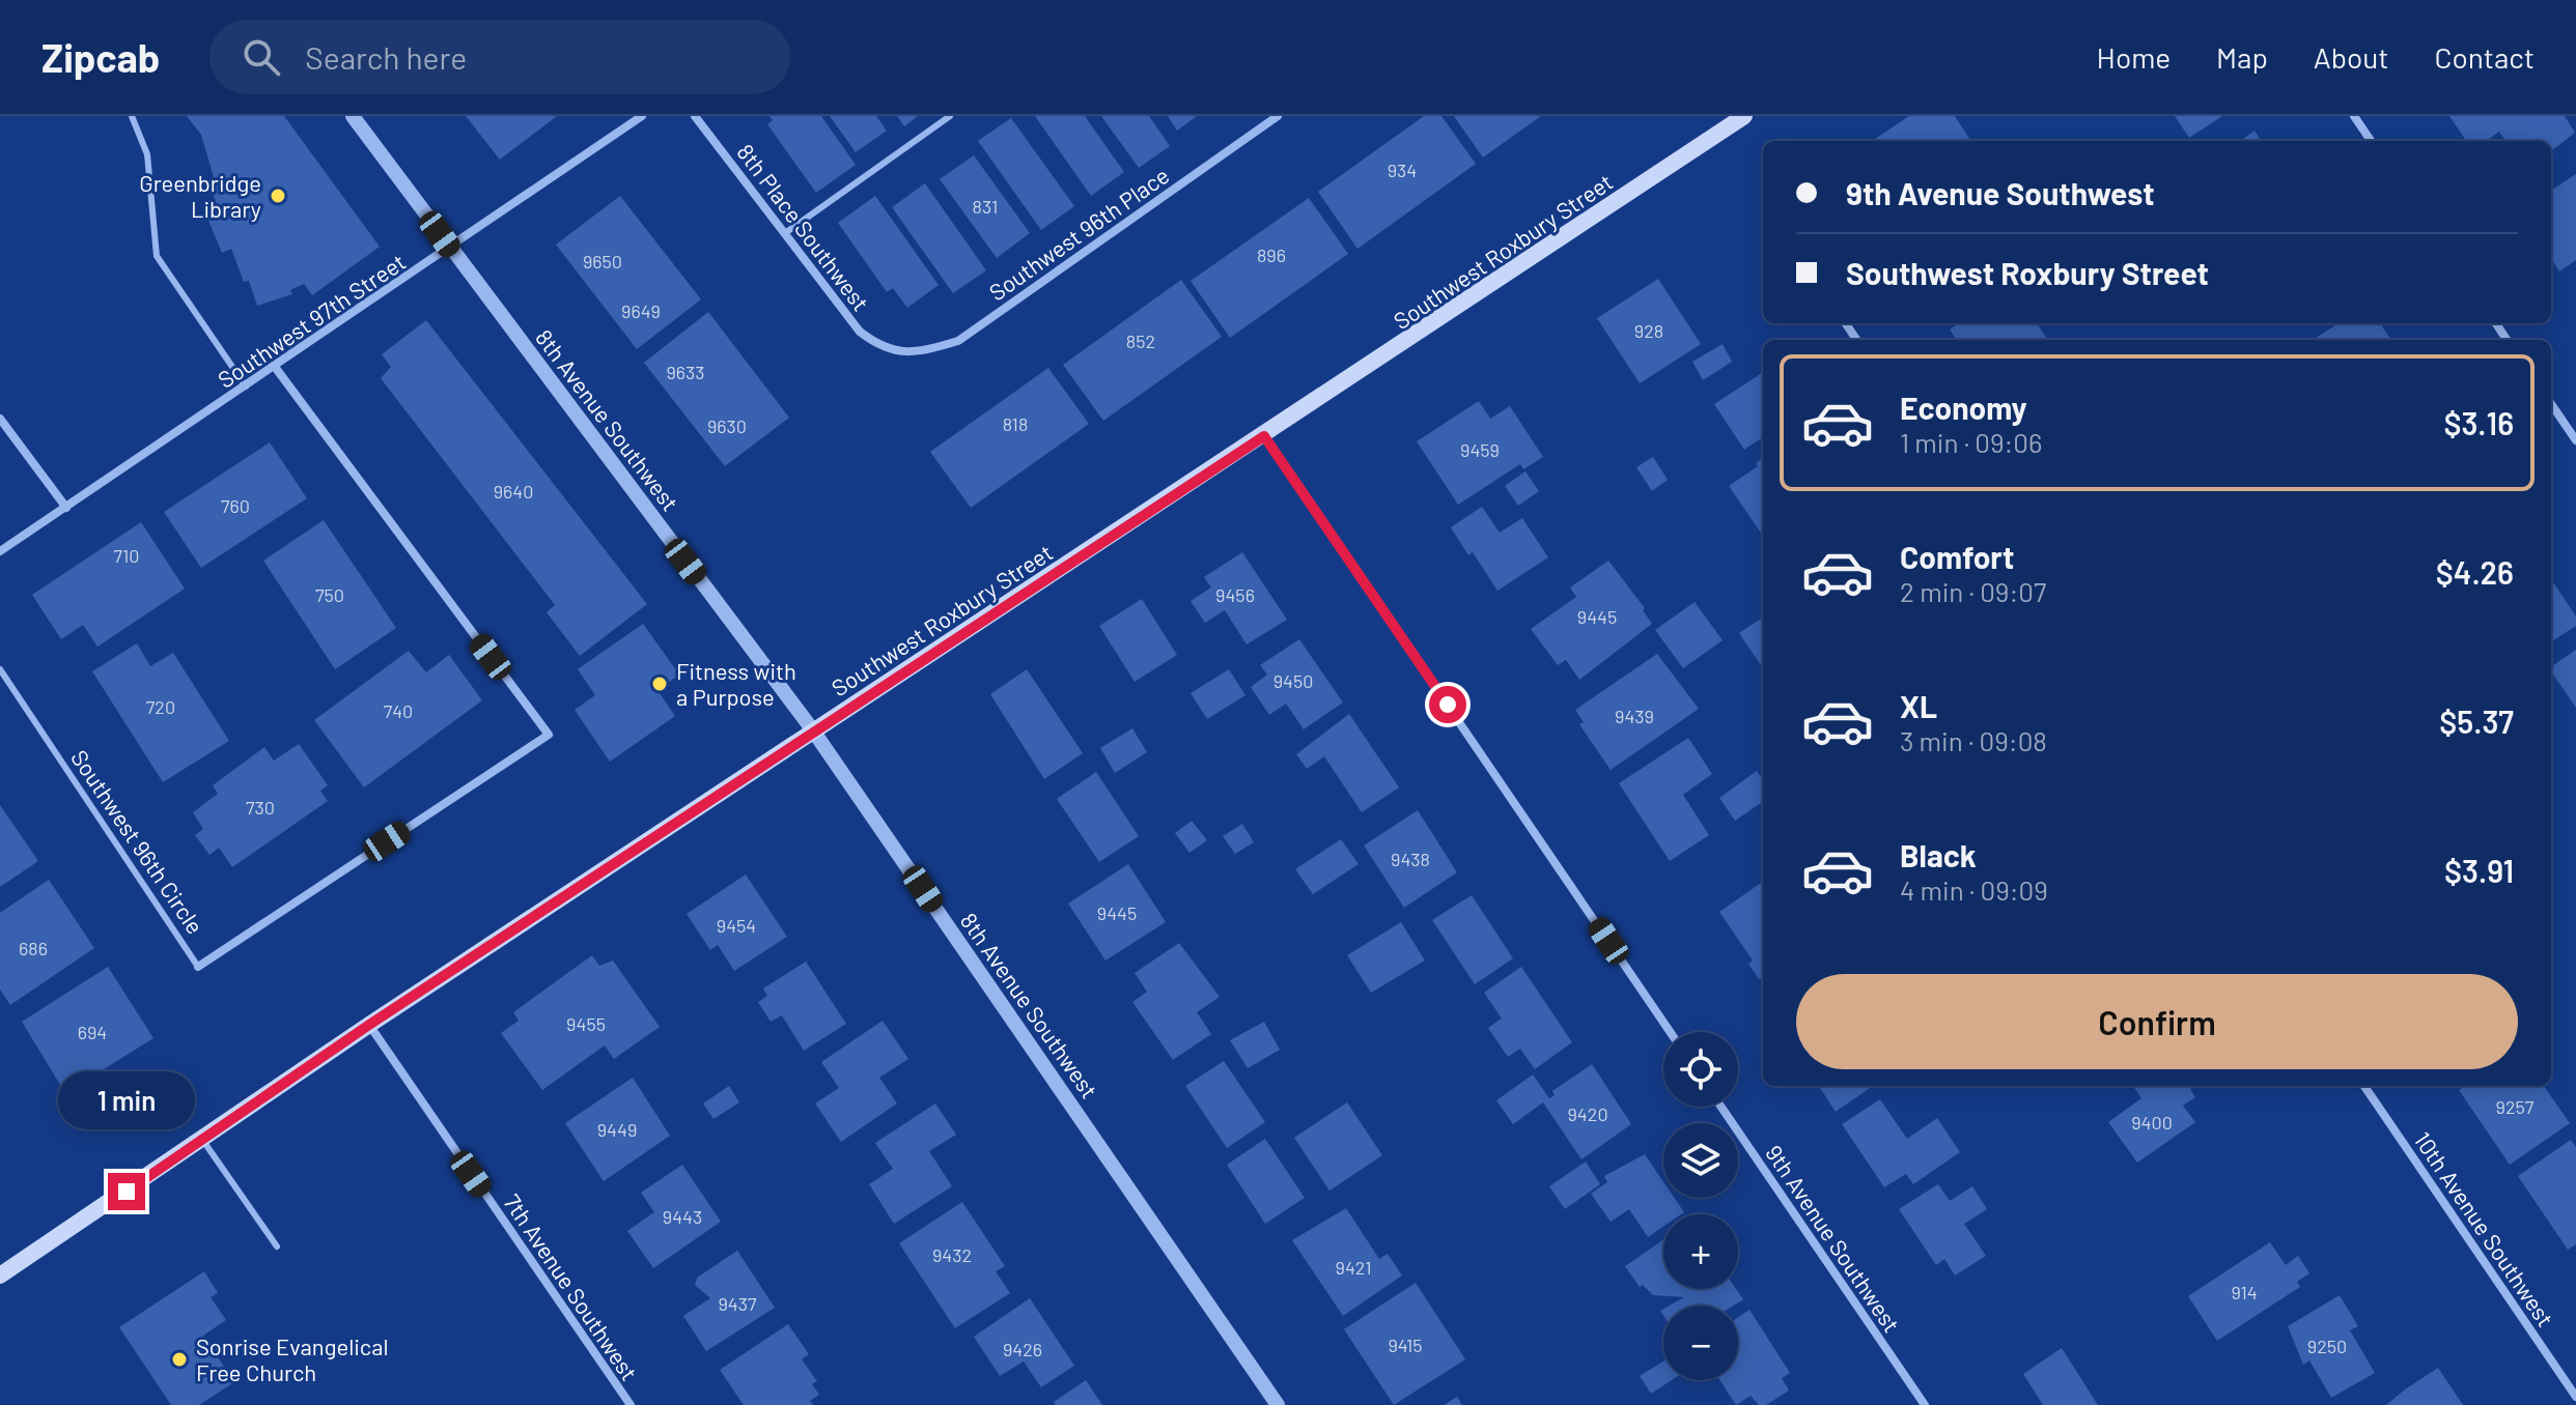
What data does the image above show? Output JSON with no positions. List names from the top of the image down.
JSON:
{
  "streets": {
    "main road": ["Southwest Roxbury Street"],
    "street": [
      "8th Place Southwest",
      "Southwest 96th Place",
      "Southwest 97th Street",
      "8th Avenue Southwest",
      "Southwest 96th Circle",
      "10th Avenue Southwest",
      "9th Avenue Southwest",
      "7th Avenue Southwest"
    ]
  },
  "crossings": [
    ["8th Place Southwest", "Southwest 96th Place"],
    ["Southwest Roxbury Street", "8th Avenue Southwest"],
    ["Southwest Roxbury Street", "7th Avenue Southwest"],
    ["Southwest 97th Street", "8th Avenue Southwest"],
    ["Southwest 97th Street", "Southwest 96th Circle"]
  ],
  "places": ["Greenbridge Library", "Fitness with a Purpose", "Sonrise Evangelical Free Church"],
  "house_numbers": [
    "934",
    "831",
    "896",
    "9650",
    "9649",
    "928",
    "852",
    "9633",
    "818",
    "9630",
    "9459",
    "9640",
    "760",
    "710",
    "750",
    "9456",
    "9445",
    "9450",
    "720",
    "740",
    "9439",
    "730",
    "9438",
    "9445",
    "9454",
    "686",
    "9455",
    "694",
    "9257",
    "9420",
    "9400",
    "9449",
    "9443",
    "9432",
    "9421",
    "914",
    "9437",
    "9415",
    "9250",
    "9426"
  ],
  "page": {
    "header": "Zipcab",
    "search": "Search here",
    "nav": [
      "Home",
      "Map",
      "About",
      "Contact"
    ],
    "banner": ["9th Avenue Southwest", "Southwest Roxbury Street"],
    "list": [
      {
        "name": "Economy",
        "note": "1 min · 09:06",
        "value": "$3.16"
      },
      {
        "name": "Comfort",
        "note": "2 min · 09:07",
        "value": "$4.26"
      },
      {
        "name": "XL",
        "note": "3 min · 09:08",
        "value": "$5.37"
      },
      {
        "name": "Black",
        "note": "4 min · 09:09",
        "value": "$3.91"
      }
    ],
    "buttons": "Confirm",
    "map_buttons": ["+", "−"],
    "bubble": "1 min"
  }
}
